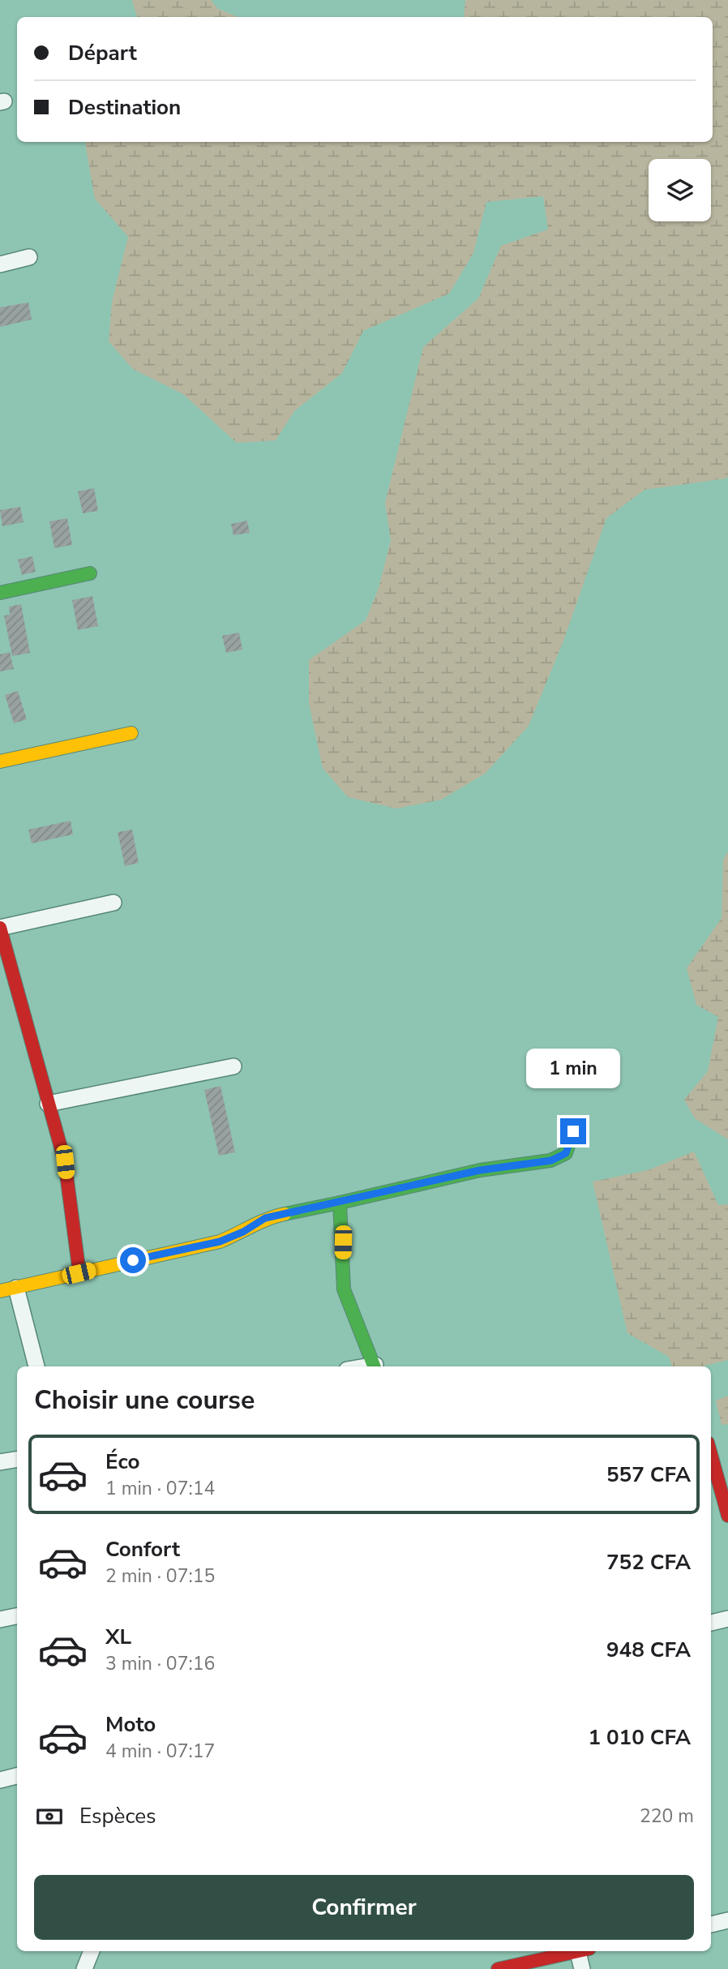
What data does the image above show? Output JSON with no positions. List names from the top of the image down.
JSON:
{
  "page": {
    "banner": ["Départ", "Destination"],
    "bubble": "1 min",
    "heading": "Choisir une course",
    "list": [
      {
        "name": "Éco",
        "note": "1 min · 07:14",
        "value": "557 CFA"
      },
      {
        "name": "Confort",
        "note": "2 min · 07:15",
        "value": "752 CFA"
      },
      {
        "name": "XL",
        "note": "3 min · 07:16",
        "value": "948 CFA"
      },
      {
        "name": "Moto",
        "note": "4 min · 07:17",
        "value": "1 010 CFA"
      }
    ],
    "pay": ["Espèces", "220 m"],
    "buttons": "Confirmer"
  }
}
